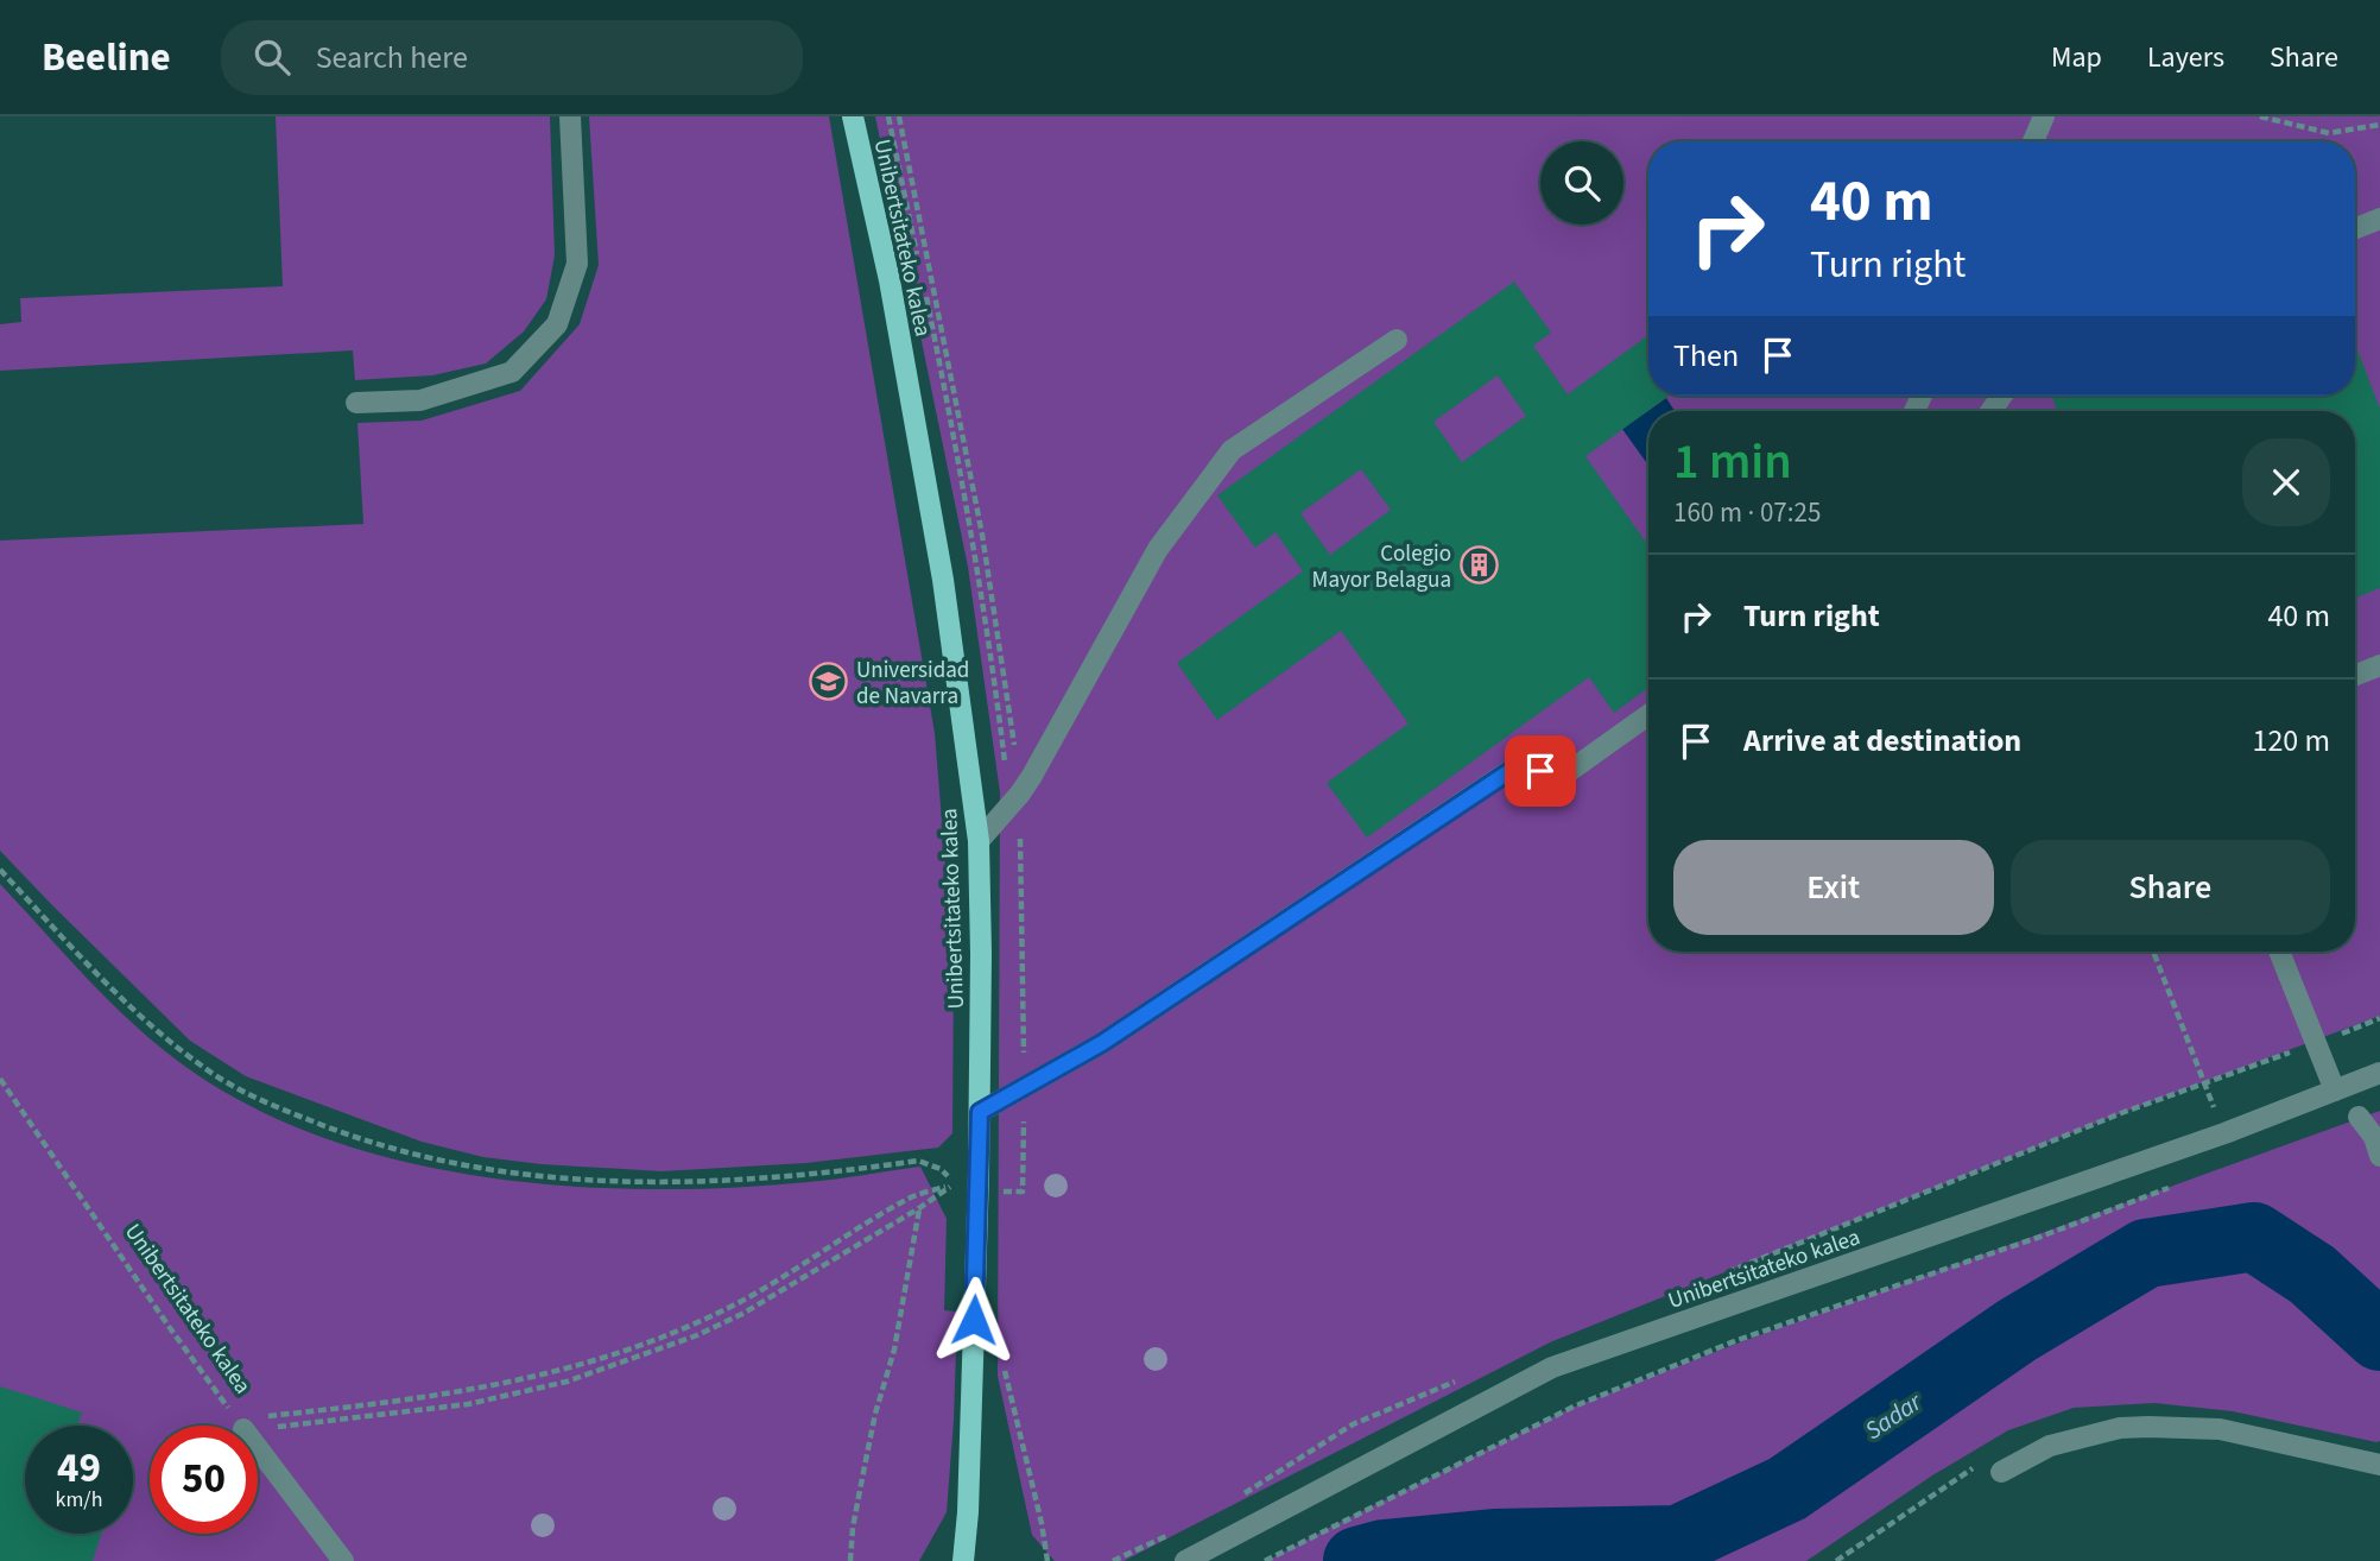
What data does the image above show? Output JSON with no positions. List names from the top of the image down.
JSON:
{
  "streets": {
    "main road": ["Unibertsitateko kalea"]
  },
  "water": ["Sadar"],
  "places": {
    "building": ["Colegio Mayor Belagua"],
    "school or university": ["Universidad de Navarra"]
  },
  "page": {
    "header": "Beeline",
    "search": "Search here",
    "nav": ["Map", "Layers", "Share"],
    "turn": ["40 m", "Turn right"],
    "then": "Then",
    "heading": ["1 min", "160 m · 07:25"],
    "list": [
      {
        "name": "Turn right",
        "value": "40 m"
      },
      {
        "name": "Arrive at destination",
        "value": "120 m"
      }
    ],
    "buttons": ["Exit", "Share"],
    "speed": "49 km/h",
    "limit": "50"
  }
}
